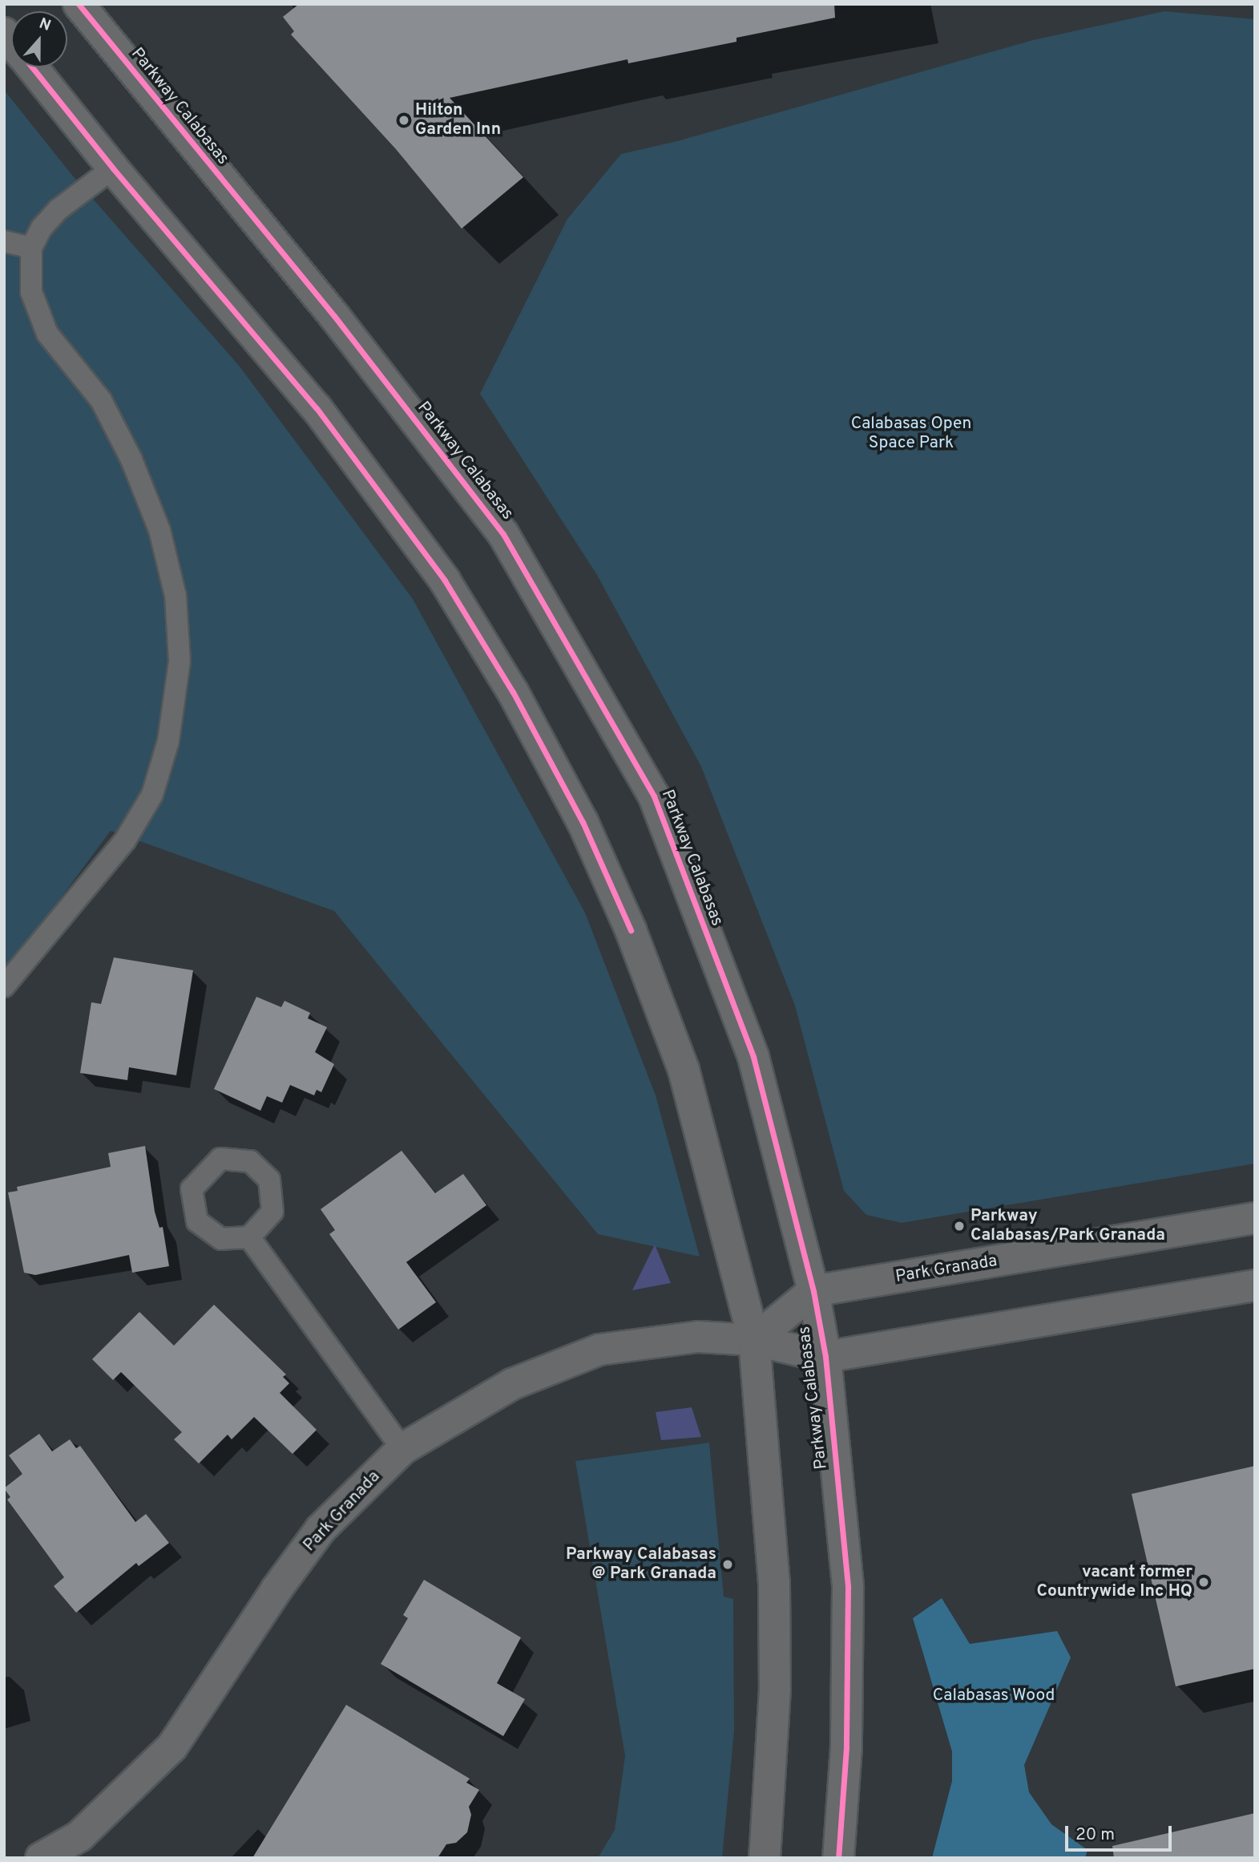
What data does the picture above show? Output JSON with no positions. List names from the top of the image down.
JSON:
{
  "streets": {
    "street": ["Parkway Calabasas", "Park Granada"]
  },
  "crossings": [
    ["Parkway Calabasas", "Park Granada"]
  ],
  "parks": ["Calabasas Open Space Park", "Calabasas Wood"],
  "places": [
    "Hilton Garden Inn",
    "Parkway Calabasas/Park Granada",
    "Parkway Calabasas @ Park Granada",
    "vacant former Countrywide Inc HQ"
  ],
  "scale_bar": "20 m",
  "north": "top"
}
